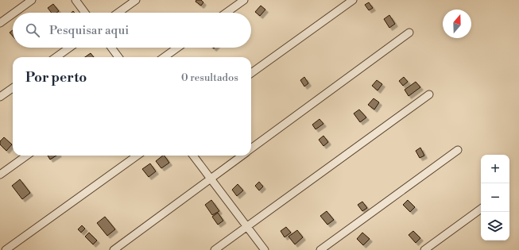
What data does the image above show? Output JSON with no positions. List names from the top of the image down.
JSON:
{
  "north": "top",
  "page": {
    "search": "Pesquisar aqui",
    "heading": ["Por perto", "0 resultados"],
    "map_buttons": ["+", "−"]
  }
}
